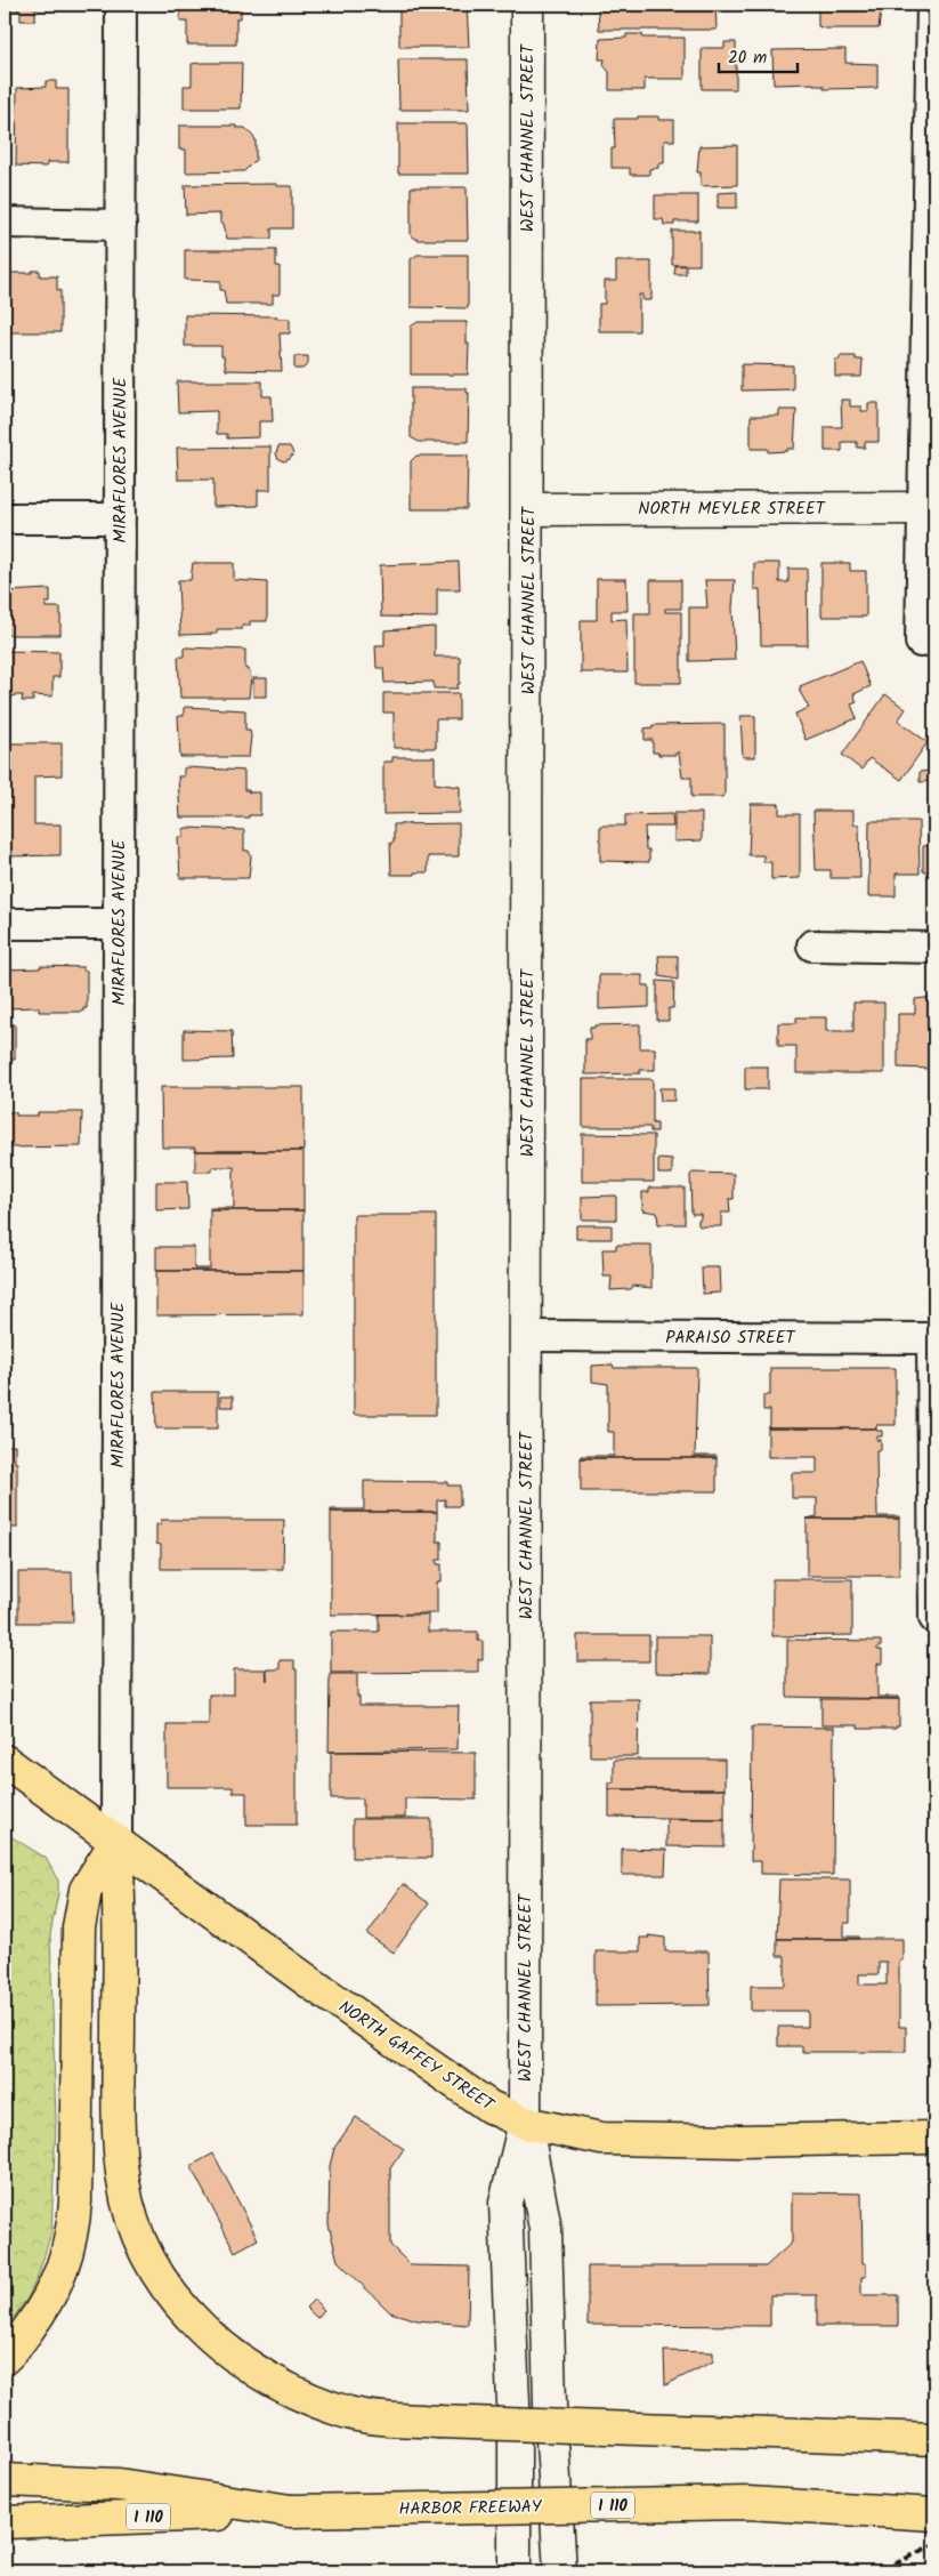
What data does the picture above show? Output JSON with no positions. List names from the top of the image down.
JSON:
{
  "streets": {
    "main road": ["NORTH GAFFEY STREET", "I 110", "HARBOR FREEWAY"],
    "street": [
      "WEST CHANNEL STREET",
      "MIRAFLORES AVENUE",
      "NORTH MEYLER STREET",
      "PARAISO STREET"
    ]
  },
  "crossings": [
    ["WEST CHANNEL STREET", "NORTH MEYLER STREET"],
    ["WEST CHANNEL STREET", "PARAISO STREET"],
    ["WEST CHANNEL STREET", "NORTH GAFFEY STREET"],
    ["MIRAFLORES AVENUE", "NORTH GAFFEY STREET"]
  ],
  "scale_bar": "20 m"
}
